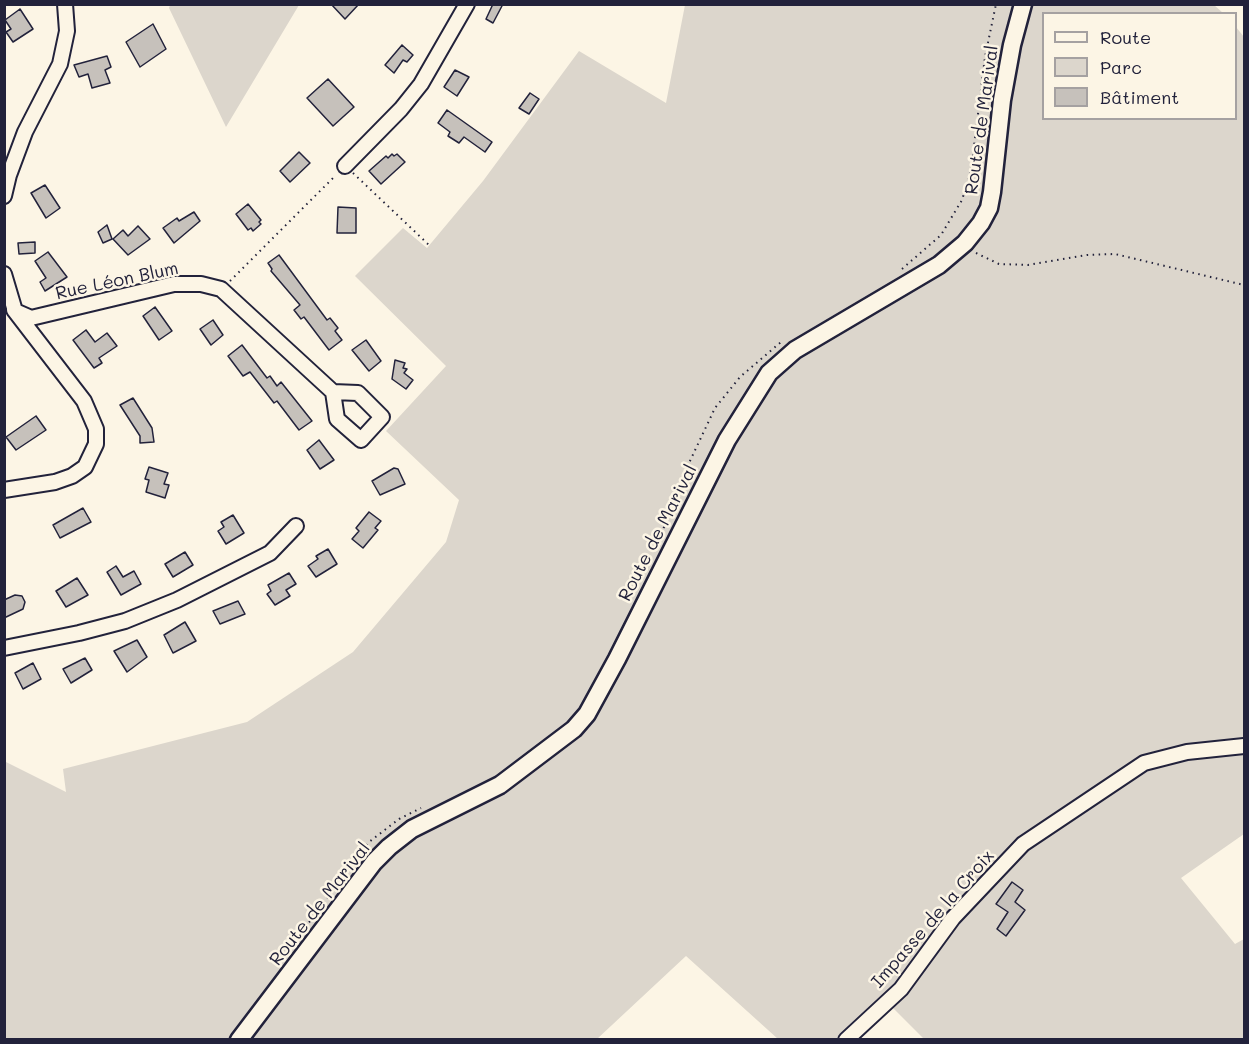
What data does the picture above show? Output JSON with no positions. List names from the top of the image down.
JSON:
{
  "streets": {
    "main road": ["Route de Marival"],
    "street": ["Rue Léon Blum", "Impasse de la Croix"]
  },
  "legend": ["Route", "Parc", "Bâtiment"]
}
